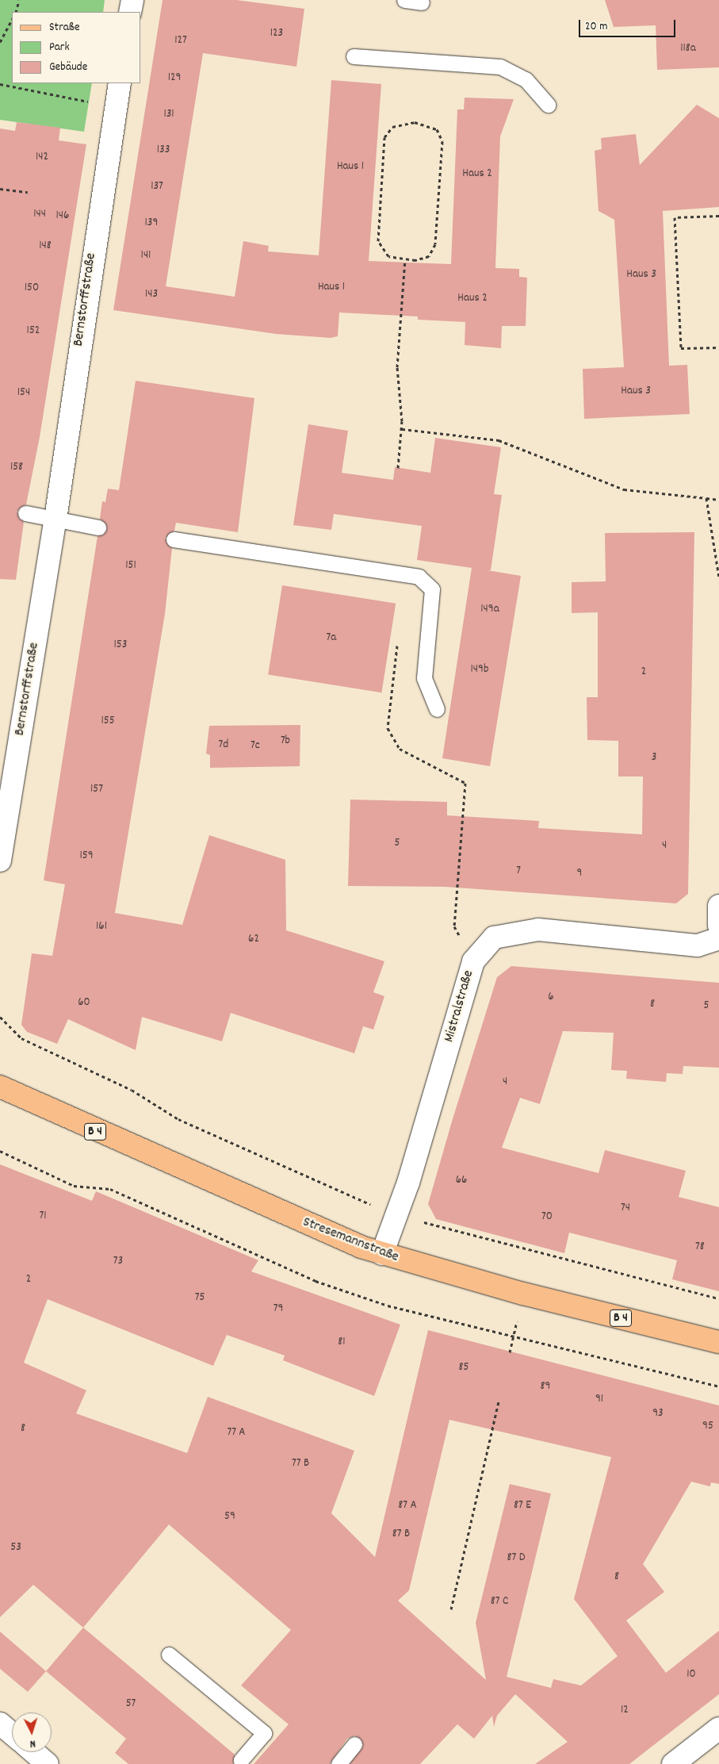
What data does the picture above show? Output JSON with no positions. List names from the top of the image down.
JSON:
{
  "streets": {
    "main road": ["B 4", "Stresemannstraße"],
    "street": ["Bernstorffstraße", "Mistralstraße"]
  },
  "crossings": [
    ["Mistralstraße", "Stresemannstraße"]
  ],
  "house_numbers": [
    "123",
    "127",
    "118a",
    "129",
    "131",
    "133",
    "142",
    "Haus 1",
    "Haus 2",
    "137",
    "144",
    "146",
    "139",
    "148",
    "141",
    "Haus 3",
    "Haus 1",
    "150",
    "143",
    "Haus 2",
    "152",
    "Haus 3",
    "154",
    "158",
    "151",
    "149a",
    "7a",
    "153",
    "149b",
    "2",
    "155",
    "7b",
    "7d",
    "7c",
    "3",
    "157",
    "5",
    "4",
    "159",
    "7",
    "9",
    "161",
    "62",
    "6",
    "60",
    "8",
    "5",
    "4",
    "66",
    "74",
    "71",
    "70",
    "78",
    "73",
    "2",
    "75",
    "79",
    "81",
    "85",
    "89",
    "91",
    "93",
    "95",
    "8",
    "77 A",
    "77 B",
    "87 A",
    "87 E",
    "59",
    "87 B",
    "53",
    "87 D",
    "8",
    "87 C",
    "10",
    "57",
    "12"
  ],
  "legend": ["Straße", "Park", "Gebäude"],
  "scale_bar": "20 m",
  "north": "bottom"
}
